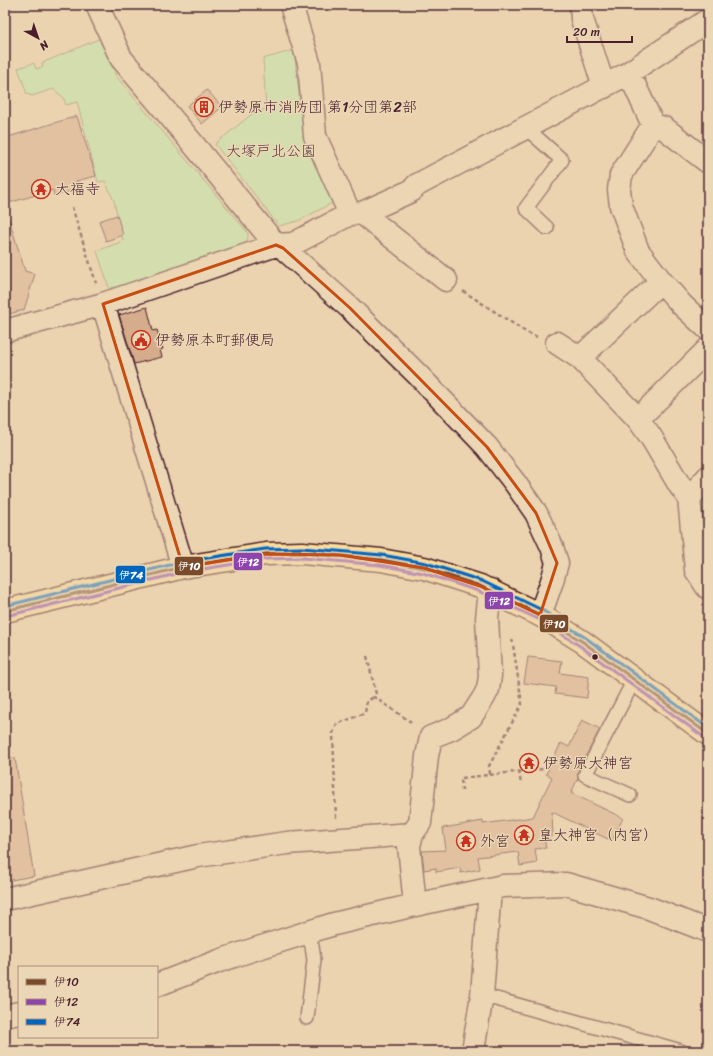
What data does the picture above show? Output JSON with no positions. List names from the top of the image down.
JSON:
{
  "parks": ["大塚戸北公園"],
  "places": {
    "building": ["伊勢原市消防団 第1分団第2部"],
    "temple": [
      "大福寺",
      "伊勢原大神宮",
      "皇大神宮（内宮）",
      "外宮"
    ],
    "public building": ["伊勢原本町郵便局"]
  },
  "lines": ["transit line 伊74", "transit line 伊10", "transit line 伊12"],
  "legend": ["伊10", "伊12", "伊74"],
  "scale_bar": "20 m",
  "north": "bottom right"
}
